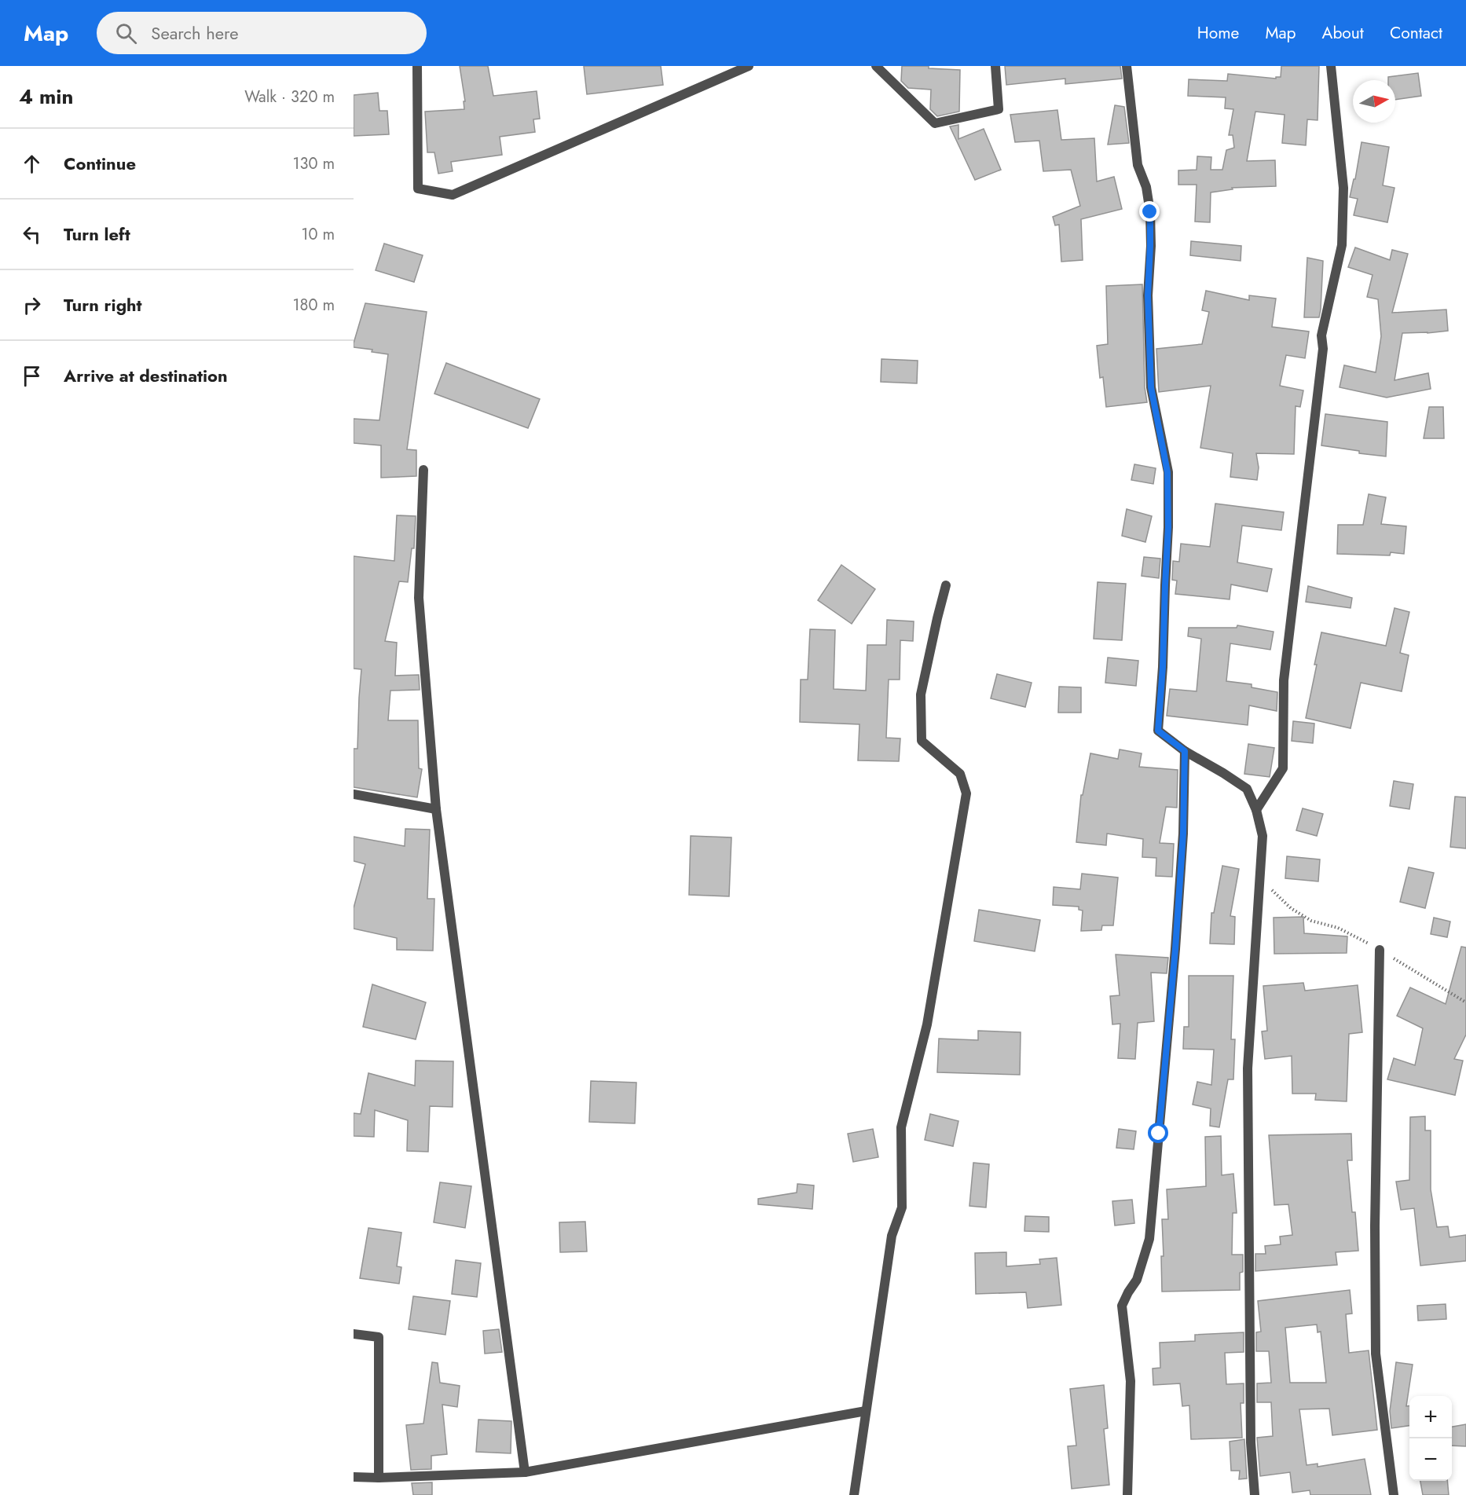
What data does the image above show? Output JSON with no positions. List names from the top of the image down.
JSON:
{
  "north": "right",
  "page": {
    "header": "Map",
    "search": "Search here",
    "nav": [
      "Home",
      "Map",
      "About",
      "Contact"
    ],
    "heading": ["4 min", "Walk · 320 m"],
    "list": [
      ["Continue", "130 m"],
      ["Turn left", "10 m"],
      ["Turn right", "180 m"],
      "Arrive at destination"
    ],
    "map_buttons": ["+", "−"]
  }
}
